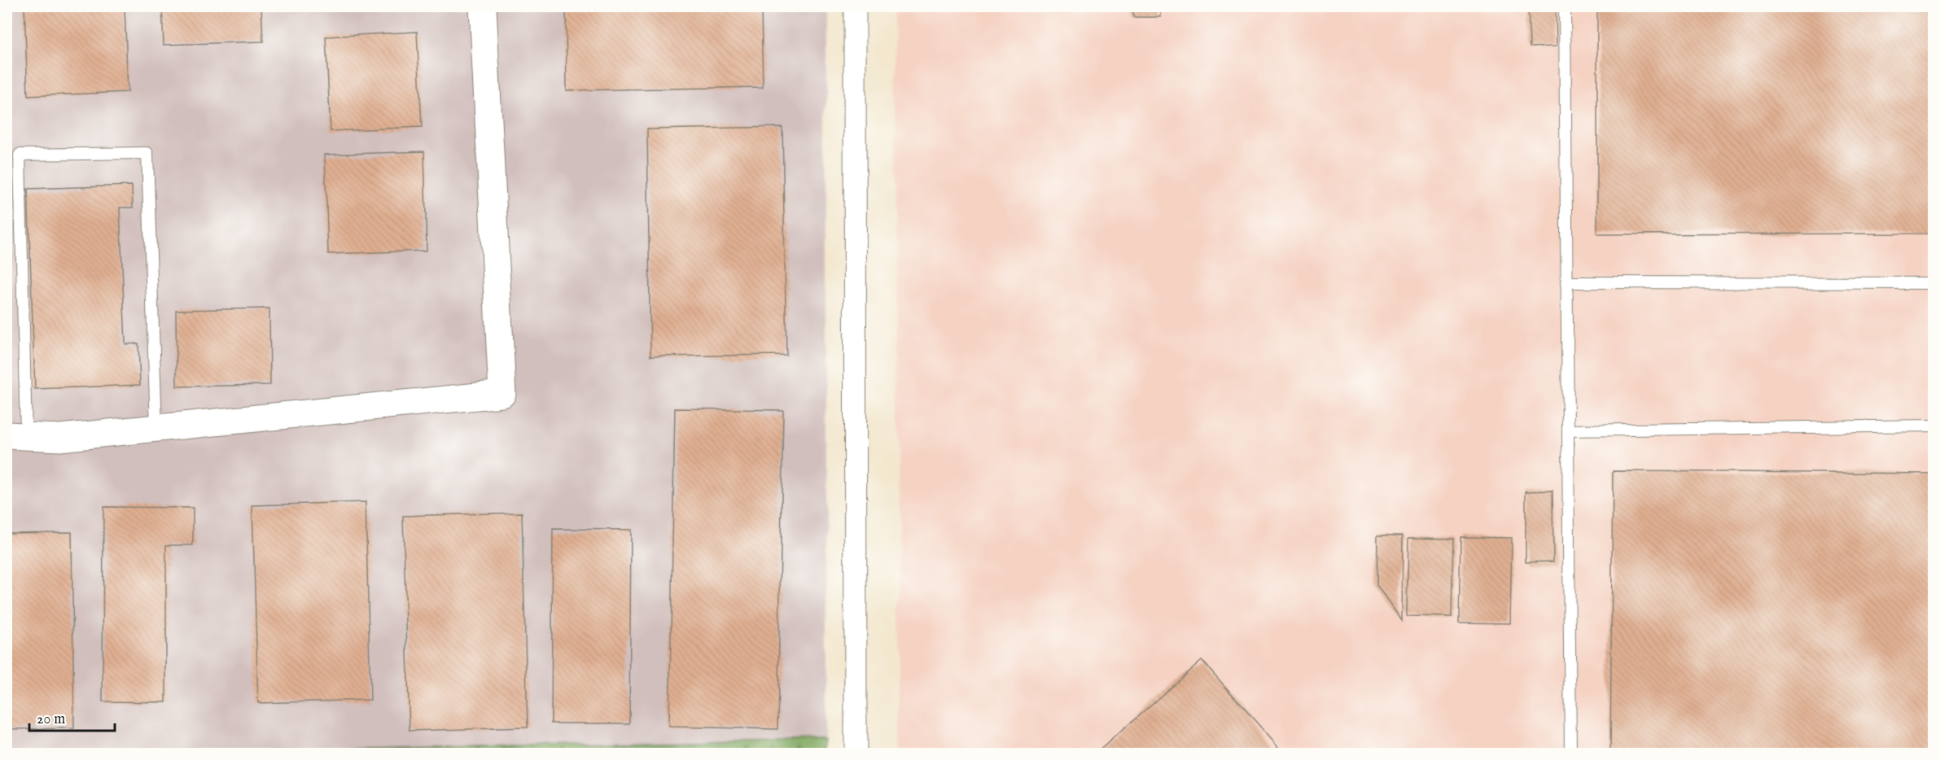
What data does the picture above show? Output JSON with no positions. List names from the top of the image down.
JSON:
{
  "scale_bar": "20 m"
}
